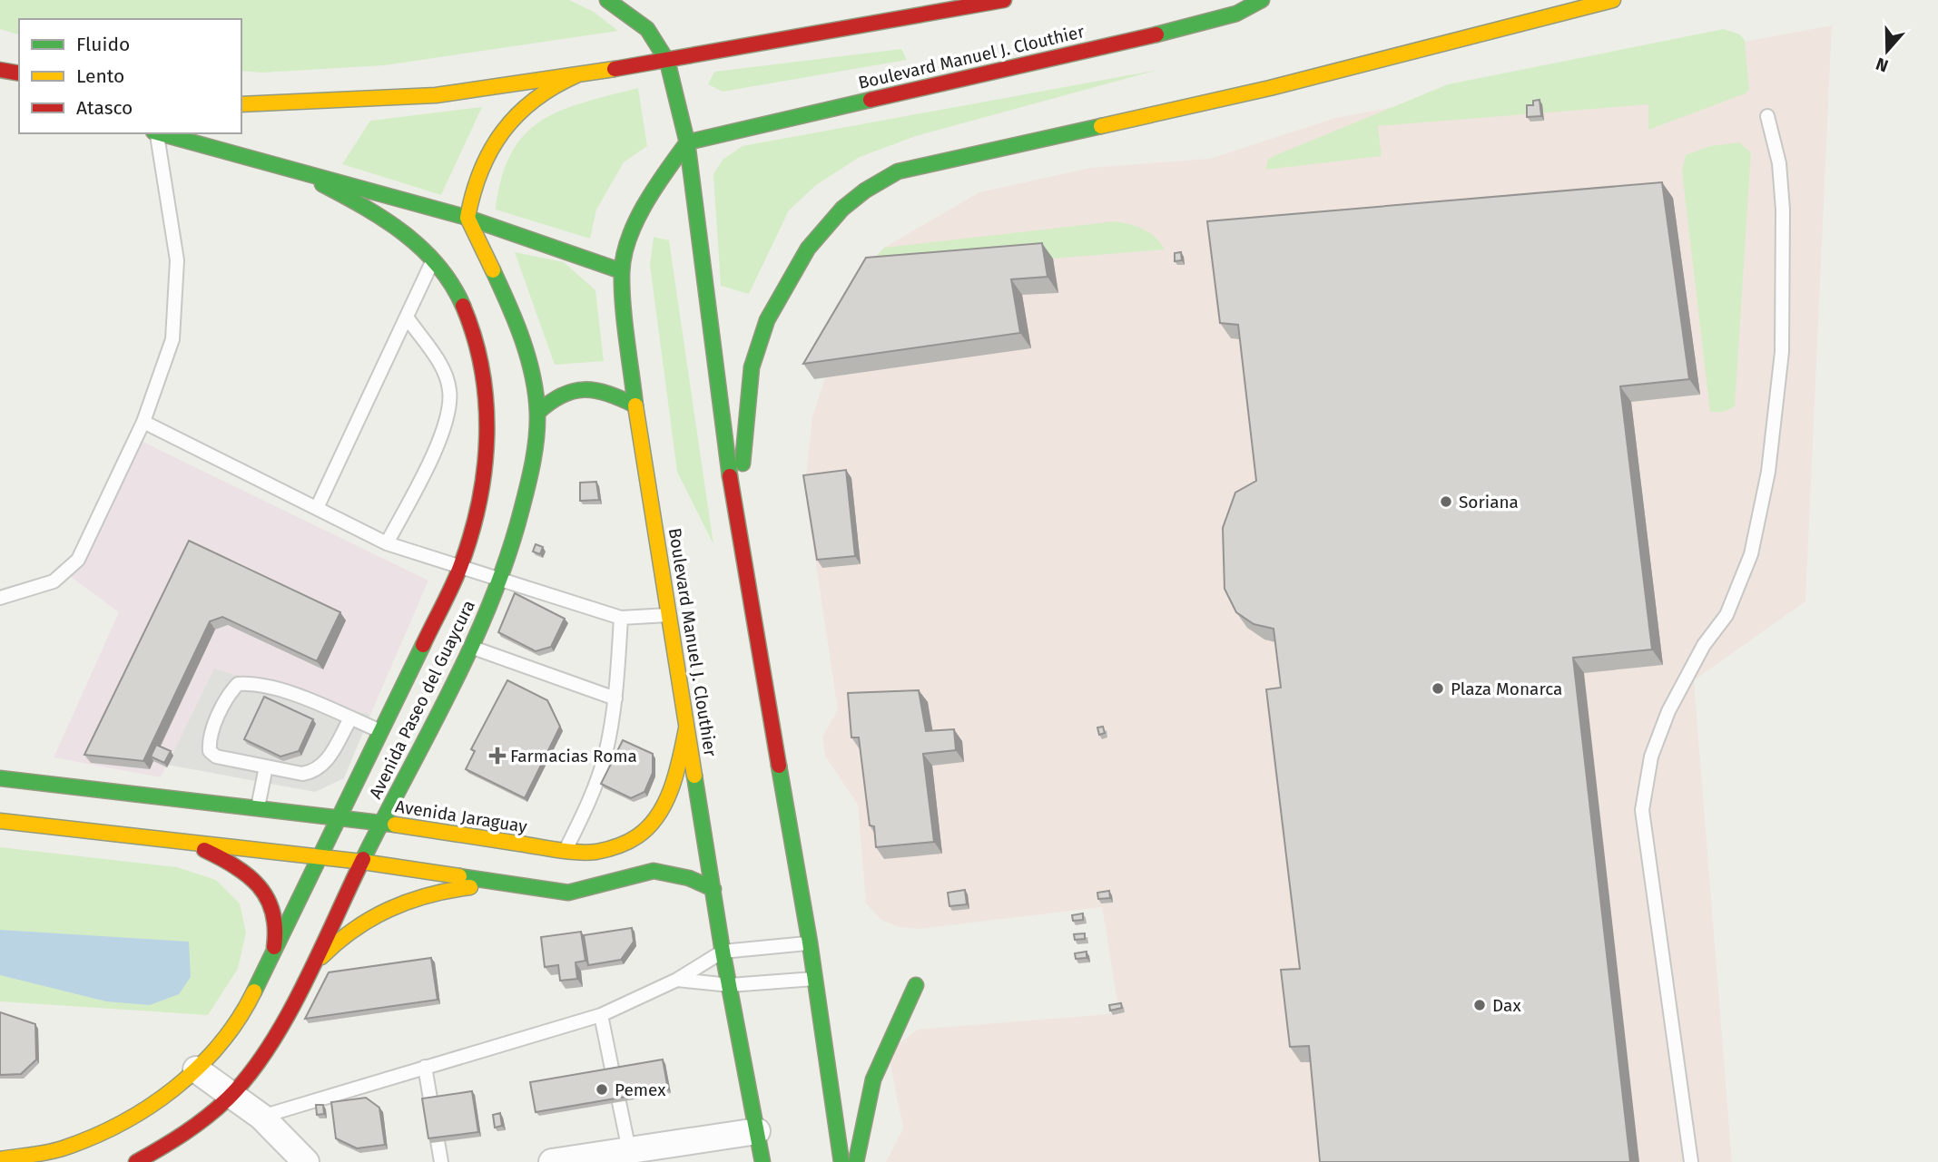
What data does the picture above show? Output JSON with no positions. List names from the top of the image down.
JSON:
{
  "streets": {
    "main road": ["Boulevard Manuel J. Clouthier", "Avenida Paseo del Guaycura", "Avenida Jaraguay"]
  },
  "crossings": [
    ["Boulevard Manuel J. Clouthier", "Avenida Jaraguay"],
    ["Avenida Paseo del Guaycura", "Avenida Jaraguay"]
  ],
  "places": {
    "other": [
      "Soriana",
      "Plaza Monarca",
      "Dax",
      "Pemex"
    ],
    "health": ["Farmacias Roma"]
  },
  "legend": ["Fluido", "Lento", "Atasco"],
  "north": "bottom"
}
